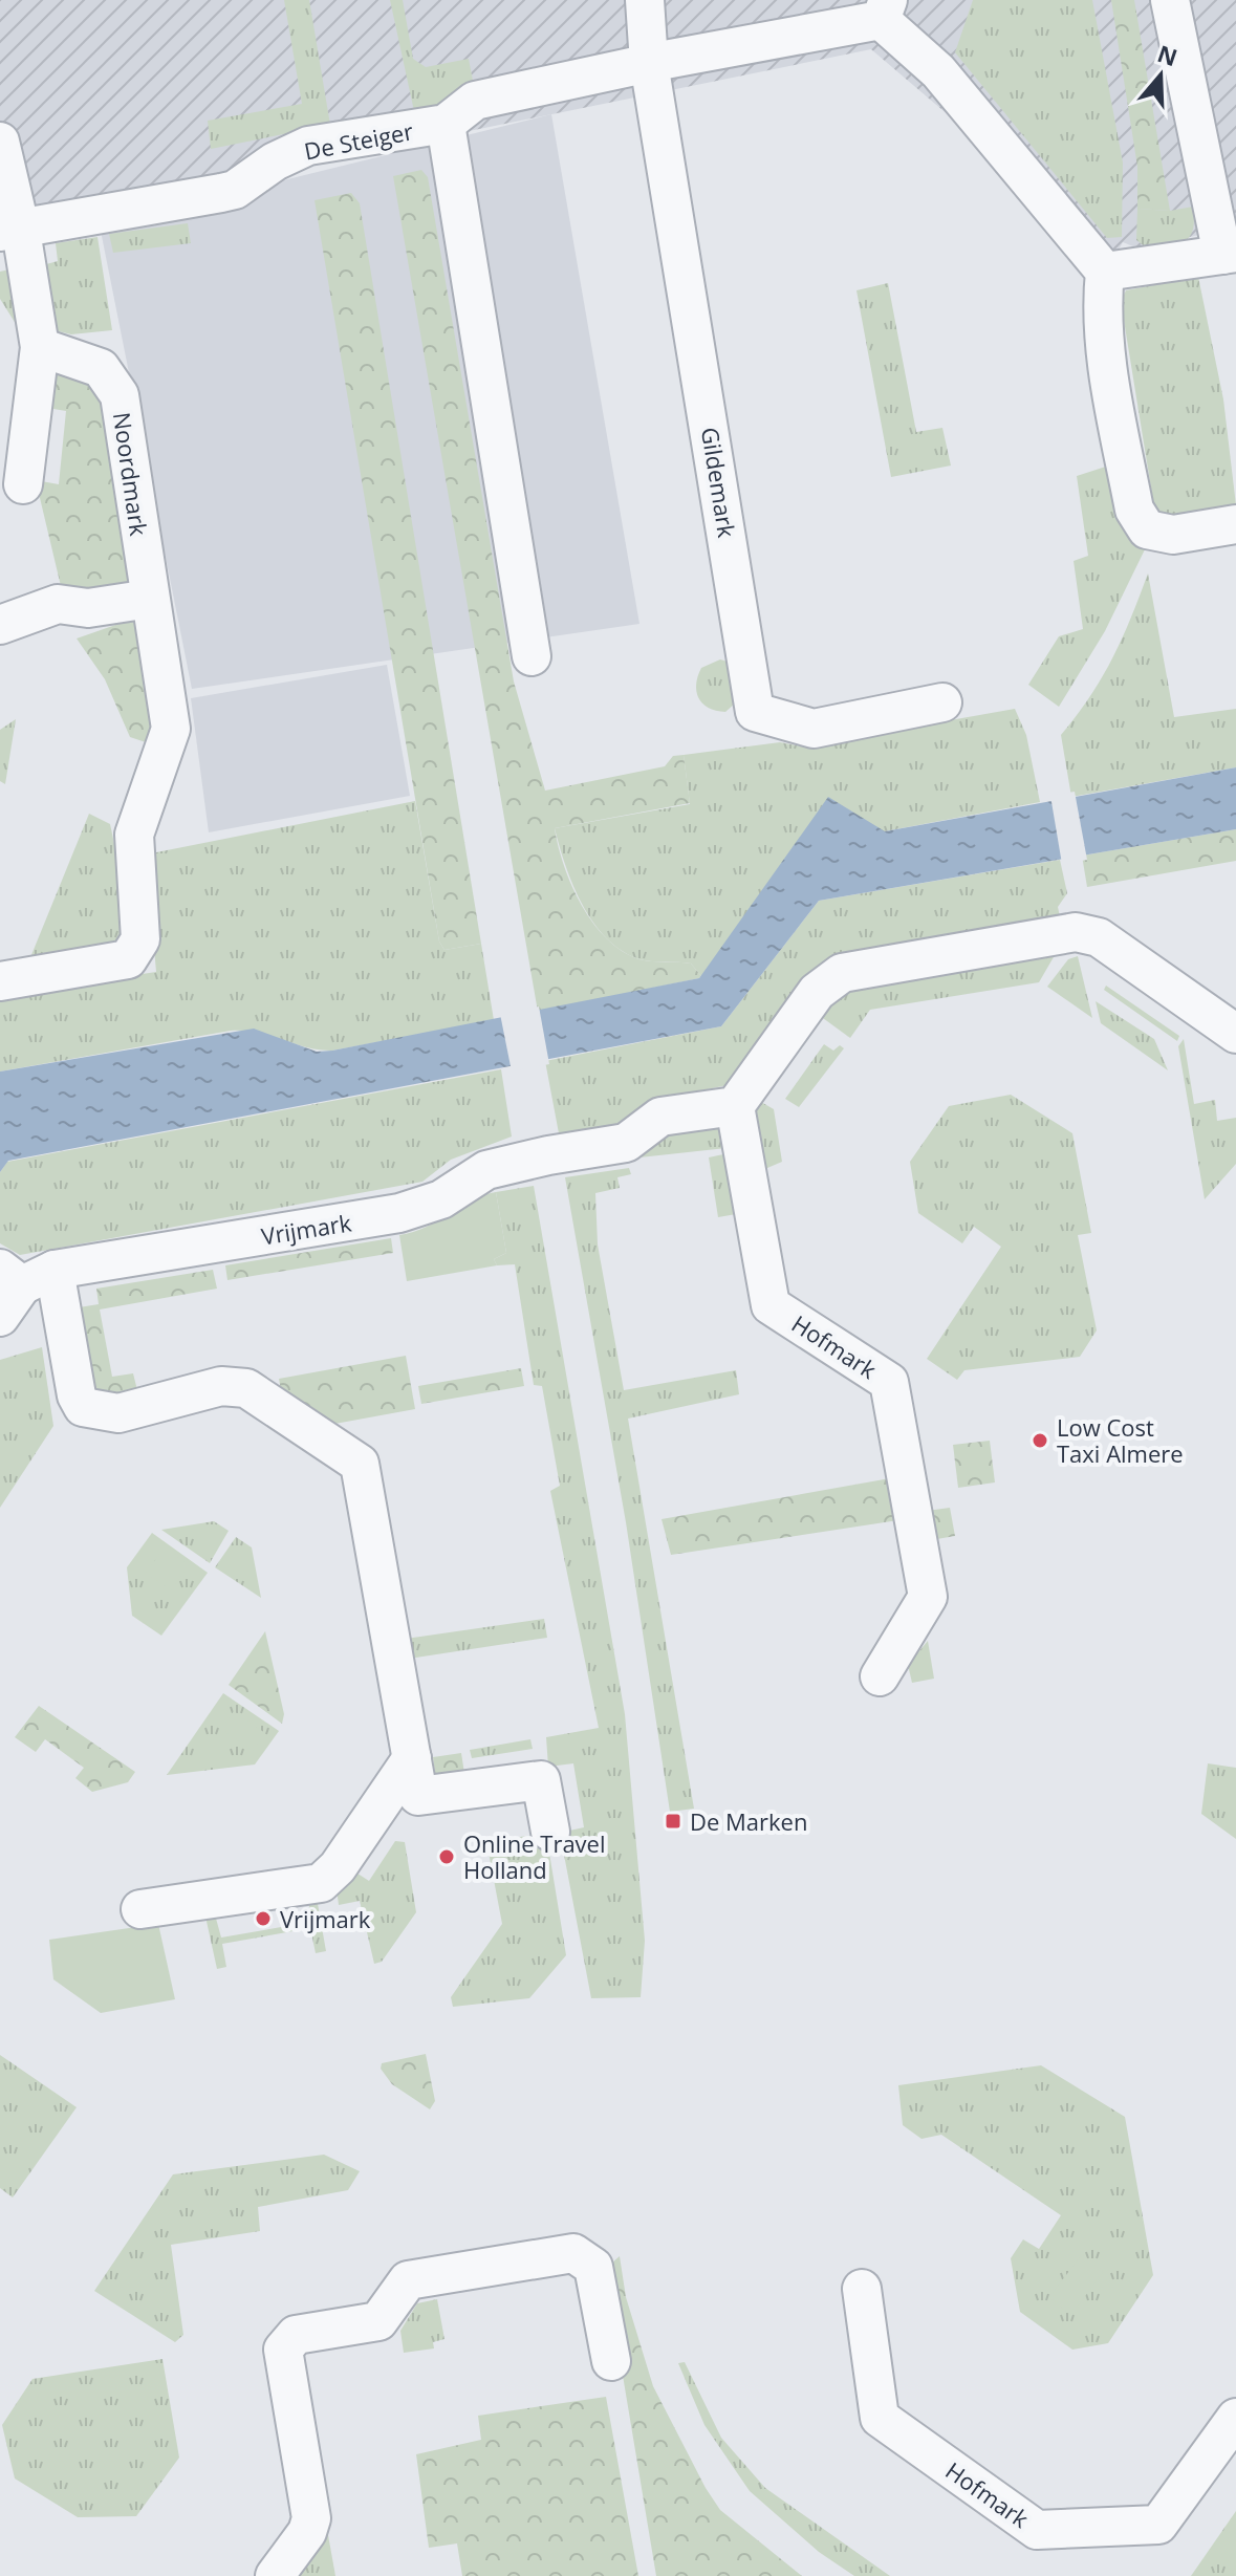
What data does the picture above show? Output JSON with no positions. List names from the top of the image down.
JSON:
{
  "streets": {
    "street": [
      "De Steiger",
      "Noordmark",
      "Gildemark",
      "Vrijmark",
      "Hofmark"
    ]
  },
  "crossings": [
    ["De Steiger", "Gildemark"],
    ["Vrijmark", "Hofmark"]
  ],
  "places": {
    "other": ["Low Cost Taxi Almere", "Online Travel Holland", "Vrijmark"],
    "transit": ["De Marken"]
  },
  "north": "top"
}
